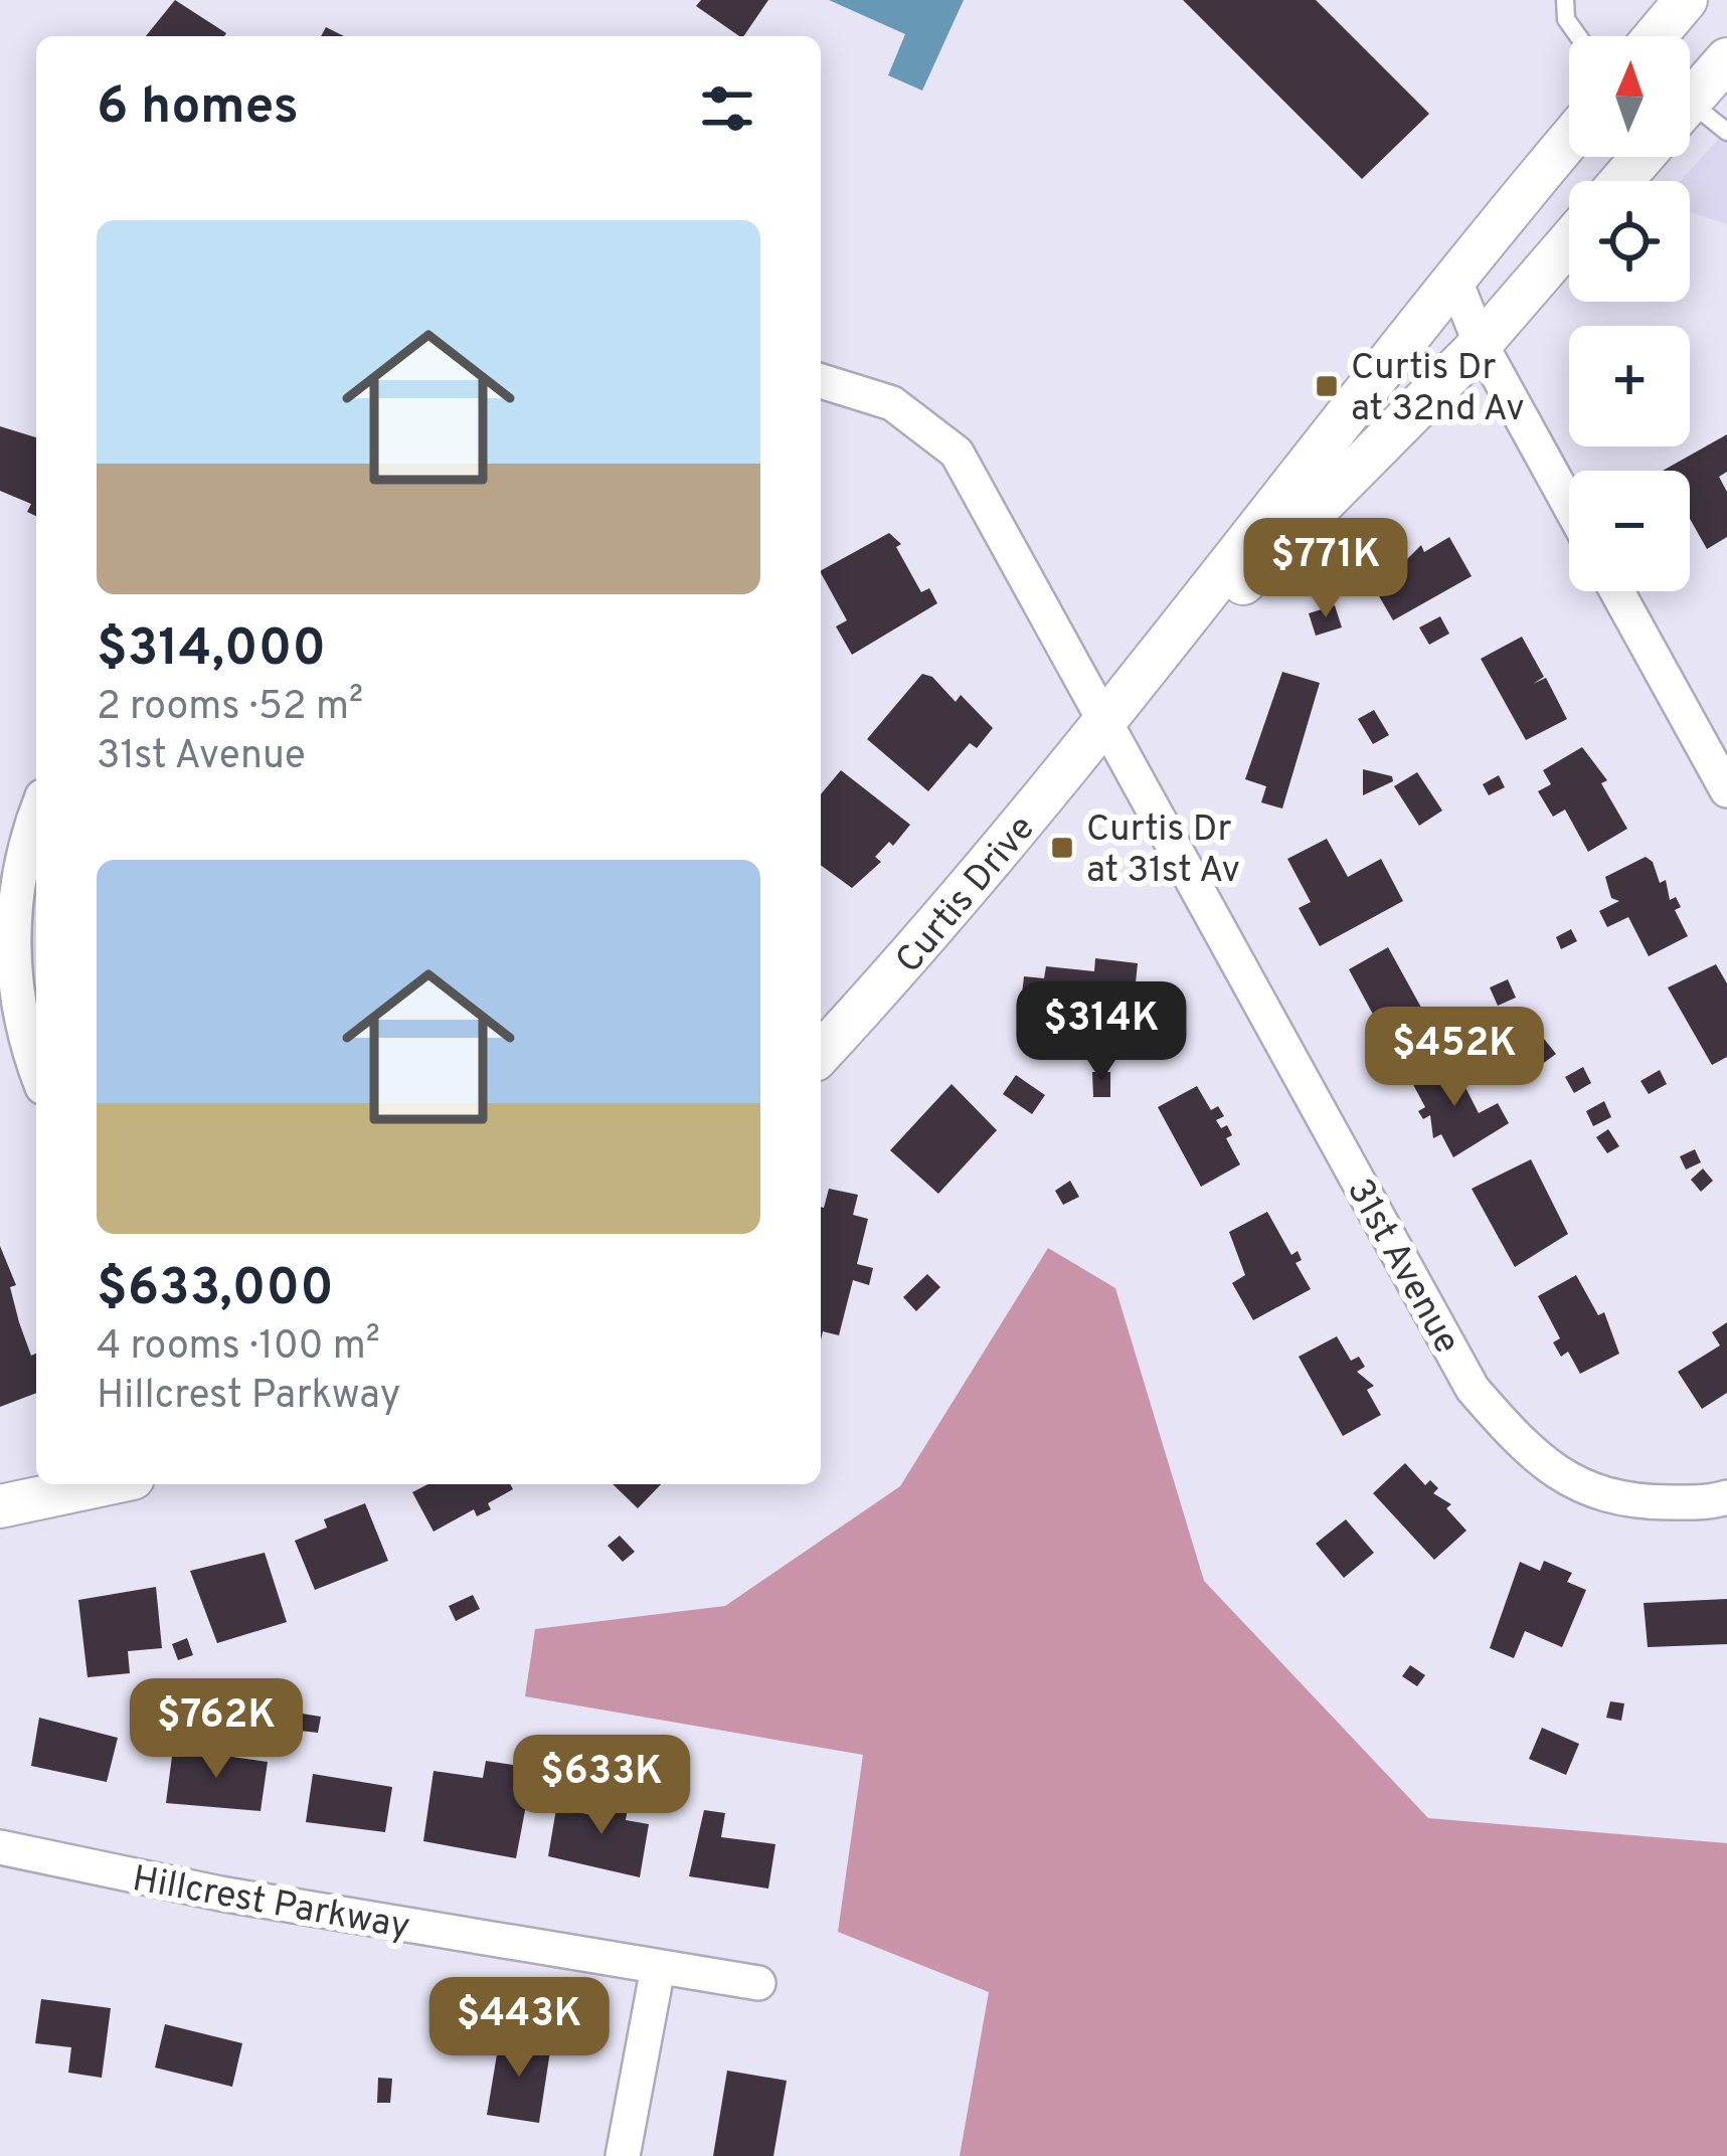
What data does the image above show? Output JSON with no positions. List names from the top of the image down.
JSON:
{
  "streets": {
    "street": ["Curtis Drive", "31st Avenue", "Hillcrest Parkway"]
  },
  "crossings": [
    ["Curtis Drive", "31st Avenue"]
  ],
  "places": {
    "transit": ["Curtis Dr at 32nd Av", "Curtis Dr at 31st Av"]
  },
  "north": "top",
  "page": {
    "map_buttons": ["+", "−"],
    "heading": "6 homes",
    "list": [
      {
        "name": "$314,000",
        "note": "2 rooms · 52 m² · 31st Avenue"
      },
      {
        "name": "$633,000",
        "note": "4 rooms · 100 m² · Hillcrest Parkway"
      }
    ],
    "price": [
      "$771K",
      "$314K",
      "$452K",
      "$762K",
      "$633K",
      "$443K"
    ]
  }
}
